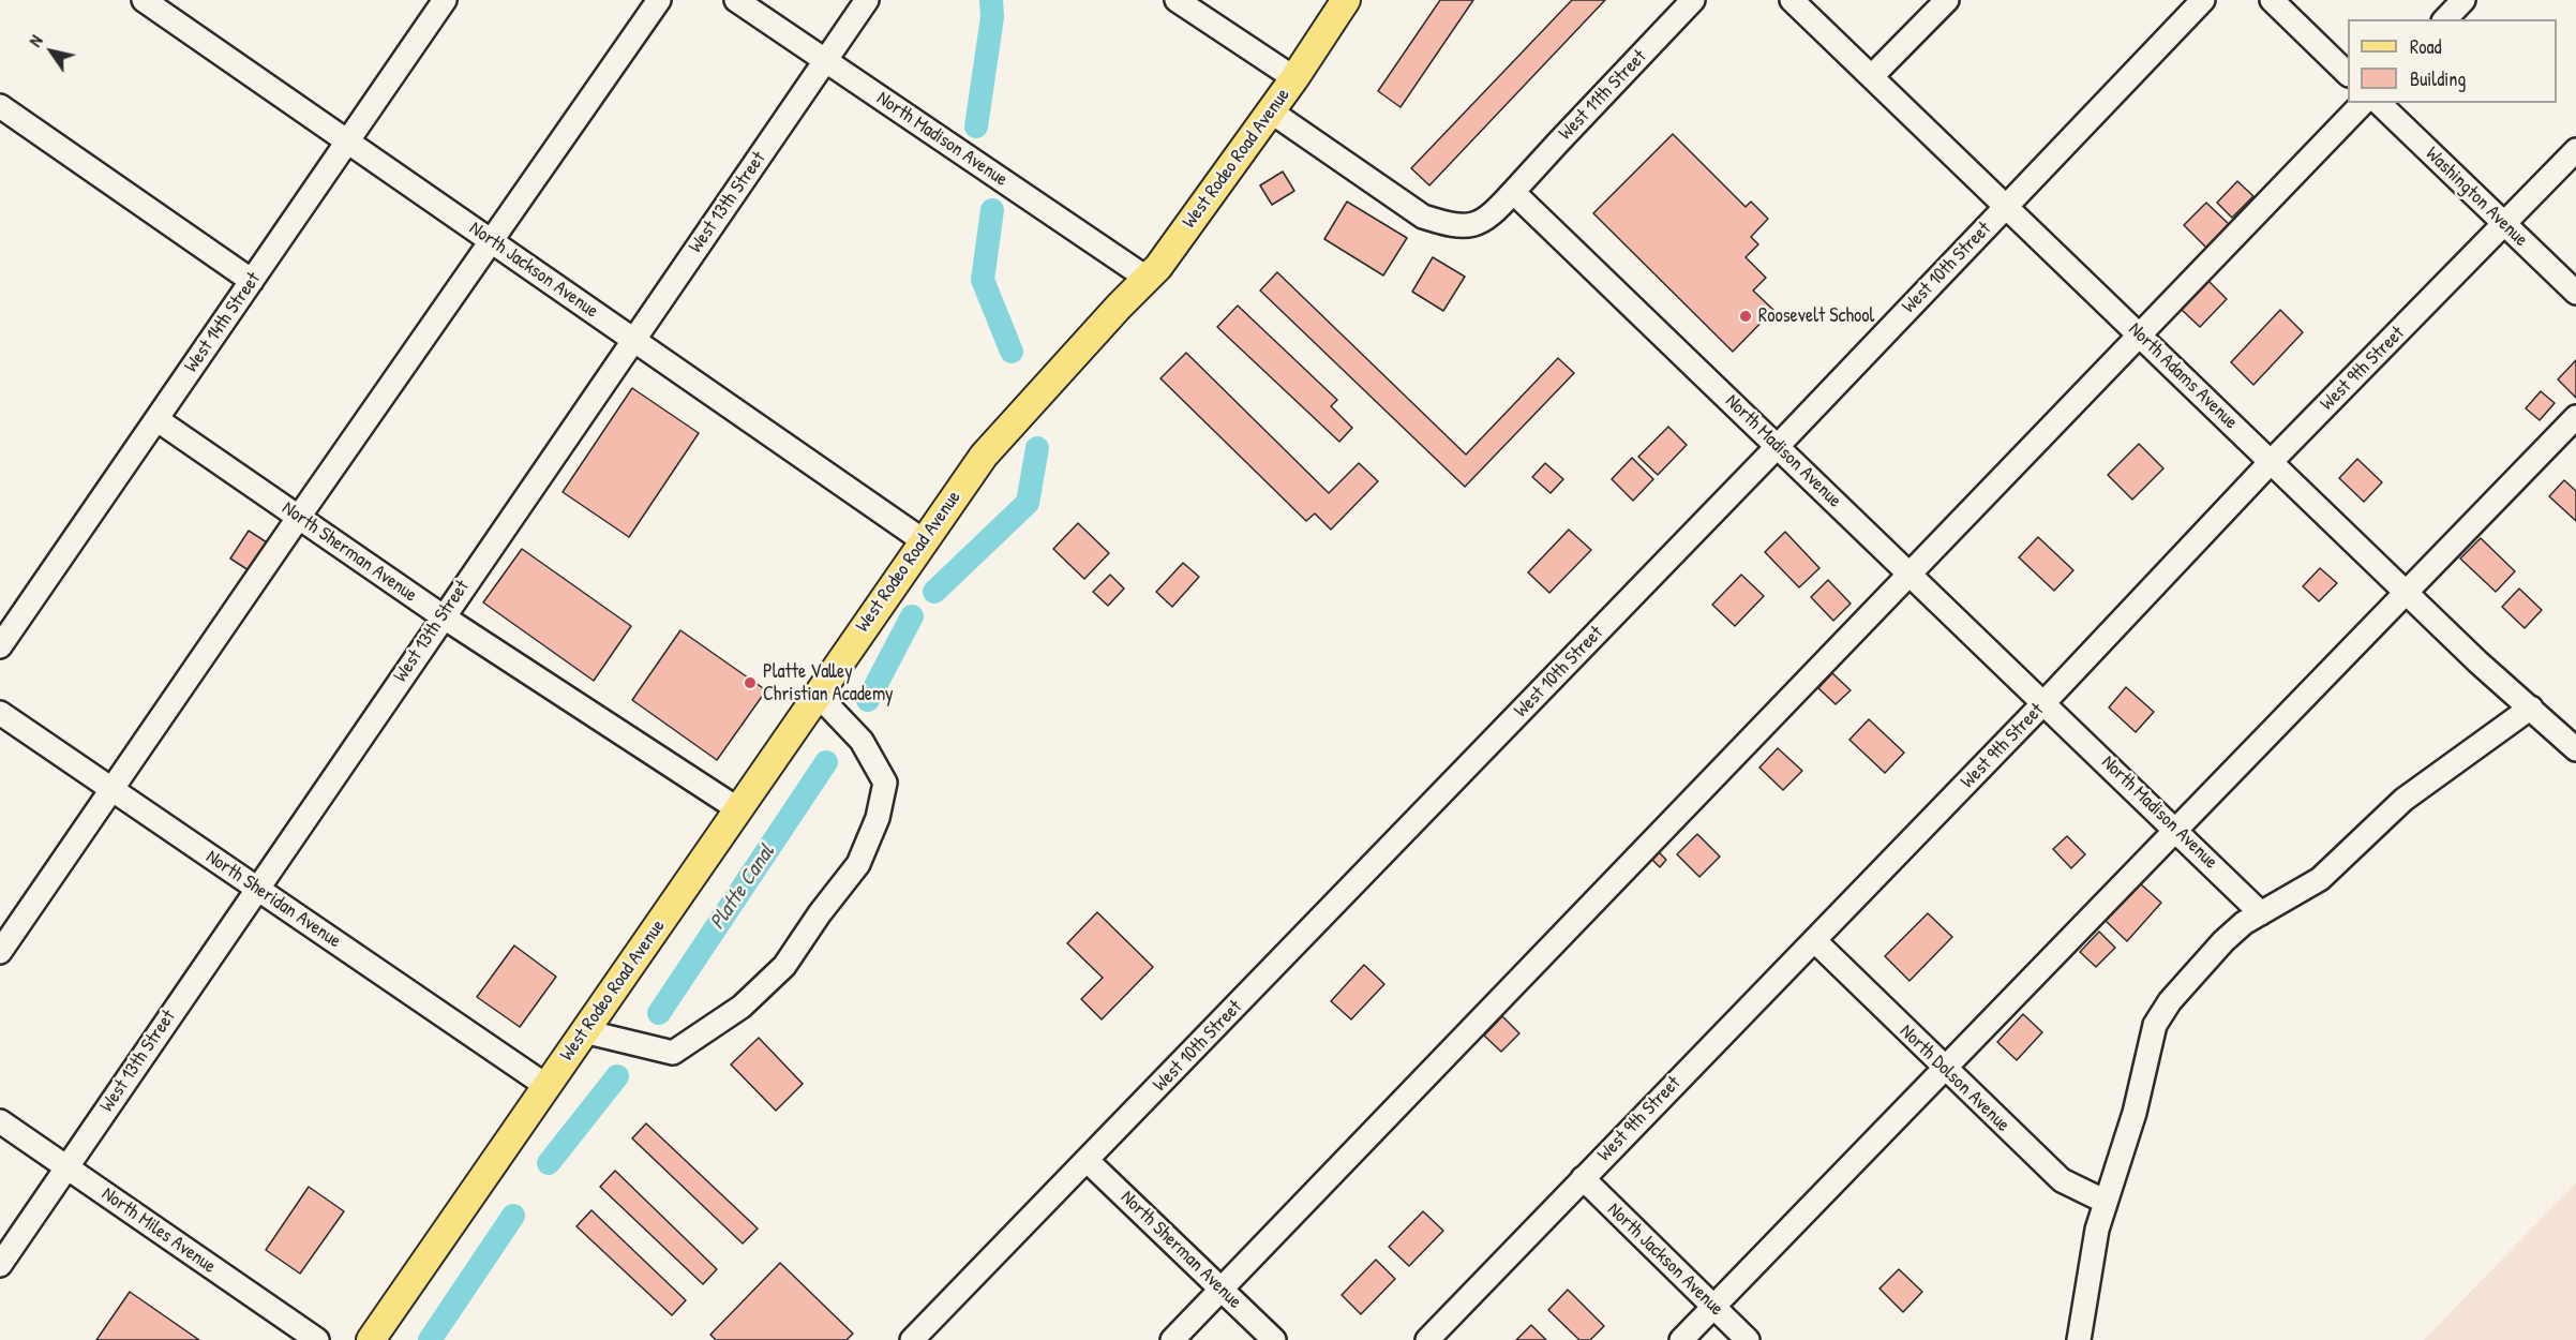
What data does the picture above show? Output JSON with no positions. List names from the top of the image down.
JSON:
{
  "streets": {
    "main road": ["West Rodeo Road Avenue"],
    "street": [
      "West 11th Street",
      "North Madison Avenue",
      "Washington Avenue",
      "West 13th Street",
      "West 10th Street",
      "North Jackson Avenue",
      "West 14th Street",
      "West 9th Street",
      "North Adams Avenue",
      "North Sherman Avenue",
      "North Sheridan Avenue",
      "North Dolson Avenue",
      "North Miles Avenue"
    ]
  },
  "crossings": [
    ["West 11th Street", "North Madison Avenue"],
    ["North Madison Avenue", "West Rodeo Road Avenue"],
    ["North Madison Avenue", "West 13th Street"],
    ["North Madison Avenue", "West 10th Street"],
    ["North Madison Avenue", "West 9th Street"],
    ["West Rodeo Road Avenue", "North Jackson Avenue"],
    ["West Rodeo Road Avenue", "North Sherman Avenue"],
    ["West Rodeo Road Avenue", "North Sheridan Avenue"],
    ["Washington Avenue", "West 9th Street"],
    ["West 13th Street", "North Jackson Avenue"],
    ["West 13th Street", "North Sherman Avenue"],
    ["West 13th Street", "North Sheridan Avenue"],
    ["West 13th Street", "North Miles Avenue"],
    ["West 10th Street", "North Adams Avenue"],
    ["West 10th Street", "North Sherman Avenue"],
    ["North Jackson Avenue", "West 14th Street"],
    ["North Jackson Avenue", "West 9th Street"],
    ["West 14th Street", "North Sherman Avenue"],
    ["West 9th Street", "North Adams Avenue"],
    ["West 9th Street", "North Dolson Avenue"]
  ],
  "water": ["Platte Canal"],
  "places": ["Roosevelt School", "Platte Valley Christian Academy"],
  "legend": ["Road", "Building"],
  "north": "top left"
}
